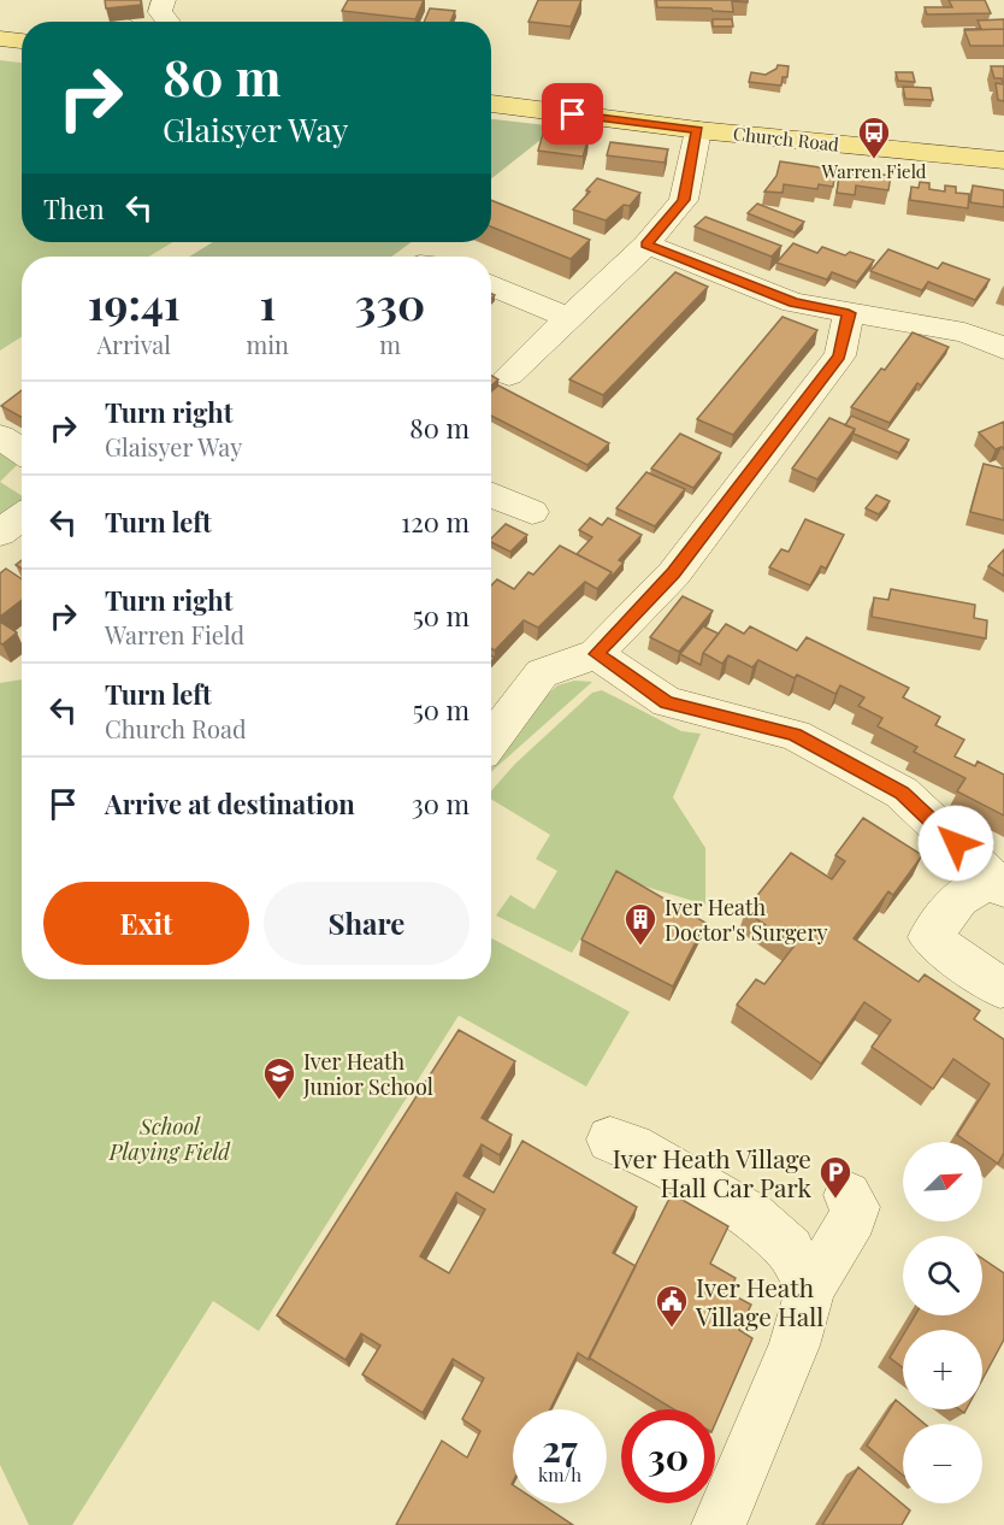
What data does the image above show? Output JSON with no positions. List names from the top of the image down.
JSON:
{
  "streets": {
    "main road": ["Church Road"]
  },
  "parks": ["School Playing Field"],
  "places": {
    "bus stop": ["Warren Field"],
    "building": ["Iver Heath Doctor's Surgery"],
    "school or university": ["Iver Heath Junior School"],
    "parking": ["Iver Heath Village Hall Car Park"],
    "public building": ["Iver Heath Village Hall"]
  },
  "north": "top right",
  "page": {
    "turn": ["80 m", "Glaisyer Way"],
    "then": "Then",
    "eta": [
      "19:41",
      "Arrival",
      "1",
      "min",
      "330",
      "m"
    ],
    "list": [
      {
        "name": "Turn right",
        "note": "Glaisyer Way",
        "value": "80 m"
      },
      {
        "name": "Turn left",
        "value": "120 m"
      },
      {
        "name": "Turn right",
        "note": "Warren Field",
        "value": "50 m"
      },
      {
        "name": "Turn left",
        "note": "Church Road",
        "value": "50 m"
      },
      {
        "name": "Arrive at destination",
        "value": "30 m"
      }
    ],
    "buttons": ["Exit", "Share"],
    "map_buttons": ["+", "−"],
    "speed": "27 km/h",
    "limit": "30"
  }
}
